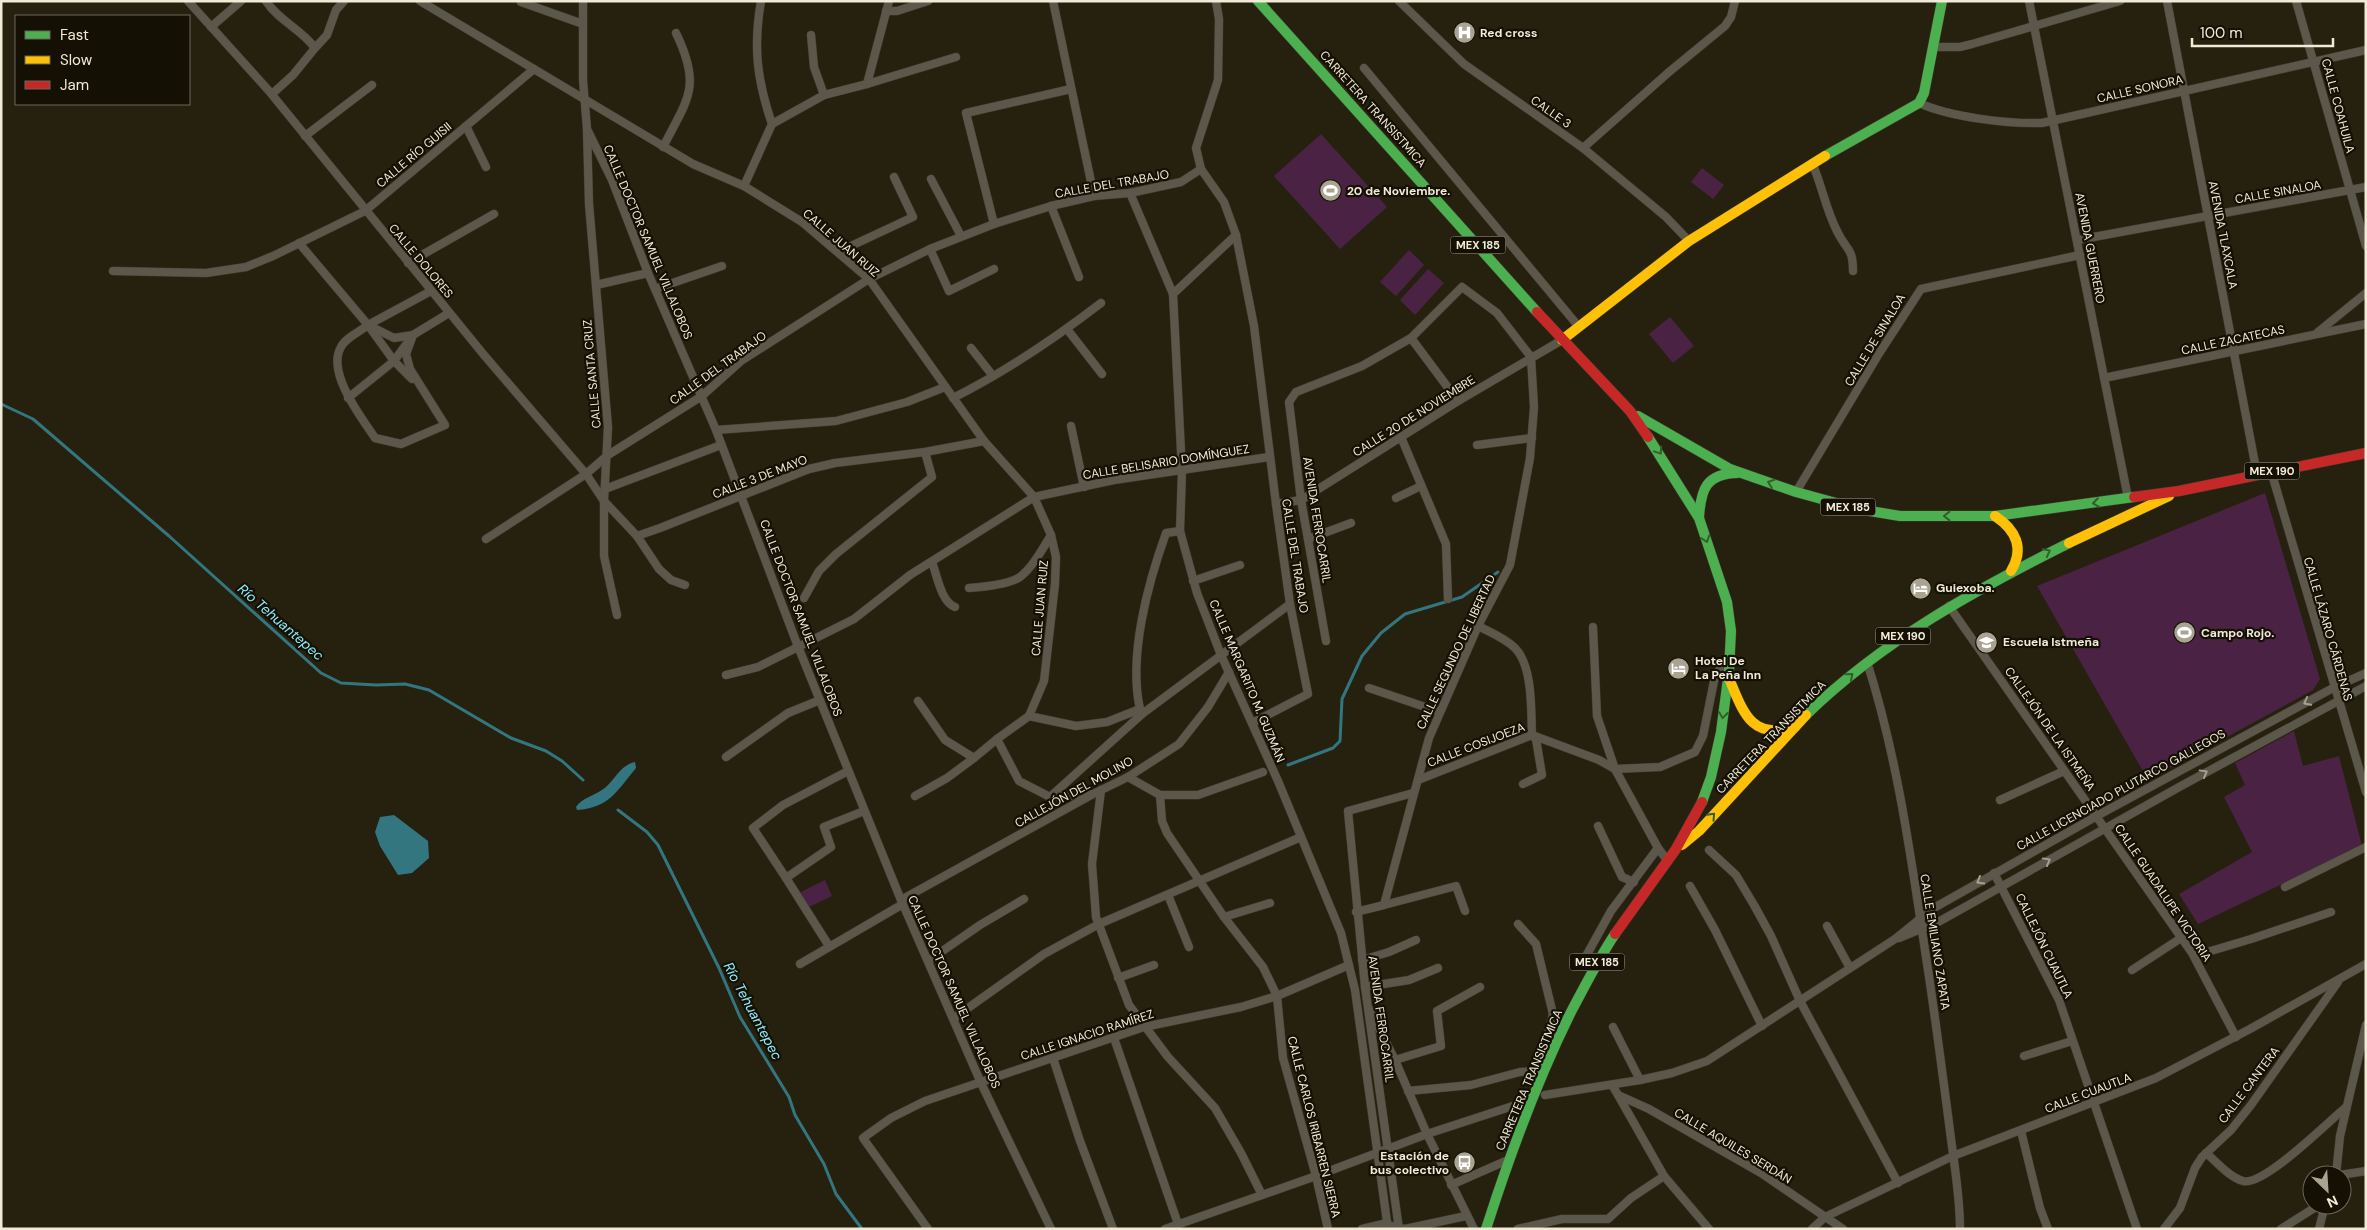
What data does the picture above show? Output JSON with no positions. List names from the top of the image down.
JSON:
{
  "streets": {
    "main road": ["CARRETERA TRANSISTMICA", "MEX 185", "MEX 190"],
    "street": [
      "CALLE SONORA",
      "CALLE COAHUILA",
      "CALLE 3",
      "CALLE RÍO GUISII",
      "CALLE DEL TRABAJO",
      "CALLE SINALOA",
      "AVENIDA TLAXCALA",
      "CALLE DOCTOR SAMUEL VILLALOBOS",
      "CALLE JUAN RUIZ",
      "AVENIDA GUERRERO",
      "CALLE DOLORES",
      "CALLE DE SINALOA",
      "CALLE ZACATECAS",
      "CALLE SANTA CRUZ",
      "CALLE 20 DE NOVIEMBRE",
      "CALLE BELISARIO DOMÍNGUEZ",
      "CALLE 3 DE MAYO",
      "AVENIDA FERROCARRIL",
      "CALLE LÁZARO CÁRDENAS",
      "CALLE SEGUNDO DE LIBERTAD",
      "CALLE MARGARITO M. GUZMÁN",
      "CALLEJÓN DE LA ISTMEÑA",
      "CALLE COSIJOEZA",
      "CALLE LICENCIADO PLUTARCO GALLEGOS",
      "CALLEJÓN DEL MOLINO",
      "CALLE GUADALUPE VICTORIA",
      "CALLE EMILIANO ZAPATA",
      "CALLEJÓN CUAUTLA",
      "CALLE IGNACIO RAMÍREZ",
      "CALLE CANTERA",
      "CALLE CUAUTLA",
      "CALLE CARLOS IRIBARREN SIERRA",
      "CALLE AQUILES SERDÁN"
    ]
  },
  "crossings": [
    ["CALLE SONORA", "CALLE COAHUILA"],
    ["CALLE SONORA", "AVENIDA TLAXCALA"],
    ["CALLE SONORA", "AVENIDA GUERRERO"],
    ["CALLE COAHUILA", "CALLE SINALOA"],
    ["CARRETERA TRANSISTMICA", "CALLE DE SINALOA"],
    ["CARRETERA TRANSISTMICA", "CALLE 20 DE NOVIEMBRE"],
    ["CARRETERA TRANSISTMICA", "MEX 190"],
    ["CARRETERA TRANSISTMICA", "CALLEJÓN DE LA ISTMEÑA"],
    ["CARRETERA TRANSISTMICA", "CALLE COSIJOEZA"],
    ["CARRETERA TRANSISTMICA", "CALLE EMILIANO ZAPATA"],
    ["CALLE RÍO GUISII", "CALLE JUAN RUIZ"],
    ["CALLE RÍO GUISII", "CALLE DOLORES"],
    ["CALLE DEL TRABAJO", "CALLE DOCTOR SAMUEL VILLALOBOS"],
    ["CALLE DEL TRABAJO", "CALLE JUAN RUIZ"],
    ["CALLE DEL TRABAJO", "CALLE DOLORES"],
    ["CALLE DEL TRABAJO", "CALLE SANTA CRUZ"],
    ["CALLE DEL TRABAJO", "CALLE 20 DE NOVIEMBRE"],
    ["CALLE DEL TRABAJO", "CALLE BELISARIO DOMÍNGUEZ"],
    ["CALLE DEL TRABAJO", "CALLE MARGARITO M. GUZMÁN"],
    ["CALLE SINALOA", "AVENIDA TLAXCALA"],
    ["CALLE SINALOA", "AVENIDA GUERRERO"],
    ["AVENIDA TLAXCALA", "CALLE ZACATECAS"],
    ["AVENIDA TLAXCALA", "MEX 190"],
    ["CALLE DOCTOR SAMUEL VILLALOBOS", "CALLE JUAN RUIZ"],
    ["CALLE DOCTOR SAMUEL VILLALOBOS", "CALLE SANTA CRUZ"],
    ["CALLE DOCTOR SAMUEL VILLALOBOS", "CALLE BELISARIO DOMÍNGUEZ"],
    ["CALLE DOCTOR SAMUEL VILLALOBOS", "CALLE 3 DE MAYO"],
    ["CALLE DOCTOR SAMUEL VILLALOBOS", "CALLEJÓN DEL MOLINO"],
    ["CALLE DOCTOR SAMUEL VILLALOBOS", "CALLE IGNACIO RAMÍREZ"],
    ["CALLE JUAN RUIZ", "CALLE BELISARIO DOMÍNGUEZ"],
    ["CALLE JUAN RUIZ", "CALLE 3 DE MAYO"],
    ["AVENIDA GUERRERO", "CALLE DE SINALOA"],
    ["AVENIDA GUERRERO", "CALLE ZACATECAS"],
    ["AVENIDA GUERRERO", "MEX 190"],
    ["CALLE DOLORES", "CALLE SANTA CRUZ"],
    ["CALLE DOLORES", "CALLE 3 DE MAYO"],
    ["CALLE 20 DE NOVIEMBRE", "AVENIDA FERROCARRIL"],
    ["CALLE 20 DE NOVIEMBRE", "CALLE SEGUNDO DE LIBERTAD"],
    ["CALLE BELISARIO DOMÍNGUEZ", "CALLE MARGARITO M. GUZMÁN"],
    ["MEX 190", "CALLE LÁZARO CÁRDENAS"],
    ["AVENIDA FERROCARRIL", "CALLE SEGUNDO DE LIBERTAD"],
    ["CALLE LÁZARO CÁRDENAS", "CALLE LICENCIADO PLUTARCO GALLEGOS"],
    ["CALLE SEGUNDO DE LIBERTAD", "CALLE COSIJOEZA"],
    ["CALLE MARGARITO M. GUZMÁN", "CALLEJÓN DEL MOLINO"],
    ["CALLE MARGARITO M. GUZMÁN", "CALLE IGNACIO RAMÍREZ"],
    ["CALLEJÓN DE LA ISTMEÑA", "CALLE LICENCIADO PLUTARCO GALLEGOS"],
    ["CALLEJÓN DE LA ISTMEÑA", "CALLE GUADALUPE VICTORIA"],
    ["CALLE LICENCIADO PLUTARCO GALLEGOS", "CALLE GUADALUPE VICTORIA"],
    ["CALLE LICENCIADO PLUTARCO GALLEGOS", "CALLE EMILIANO ZAPATA"],
    ["CALLE LICENCIADO PLUTARCO GALLEGOS", "CALLEJÓN CUAUTLA"],
    ["CALLE LICENCIADO PLUTARCO GALLEGOS", "CALLE AQUILES SERDÁN"],
    ["CALLE GUADALUPE VICTORIA", "CALLE CUAUTLA"],
    ["CALLE EMILIANO ZAPATA", "CALLE CUAUTLA"],
    ["CALLEJÓN CUAUTLA", "CALLE CUAUTLA"],
    ["CALLE IGNACIO RAMÍREZ", "CALLE CARLOS IRIBARREN SIERRA"],
    ["CALLE CANTERA", "CALLE CUAUTLA"],
    ["CALLE CUAUTLA", "CALLE AQUILES SERDÁN"]
  ],
  "water": ["Río Tehuantepec"],
  "places": {
    "hospital": ["Red cross"],
    "sports": ["20 de Noviembre.", "Campo Rojo."],
    "hotel": ["Guiexoba.", "Hotel De La Peña Inn"],
    "school or university": ["Escuela Istmeña"],
    "bus stop": ["Estación de bus colectivo"]
  },
  "legend": ["Fast", "Slow", "Jam"],
  "scale_bar": "100 m",
  "north": "bottom right"
}
